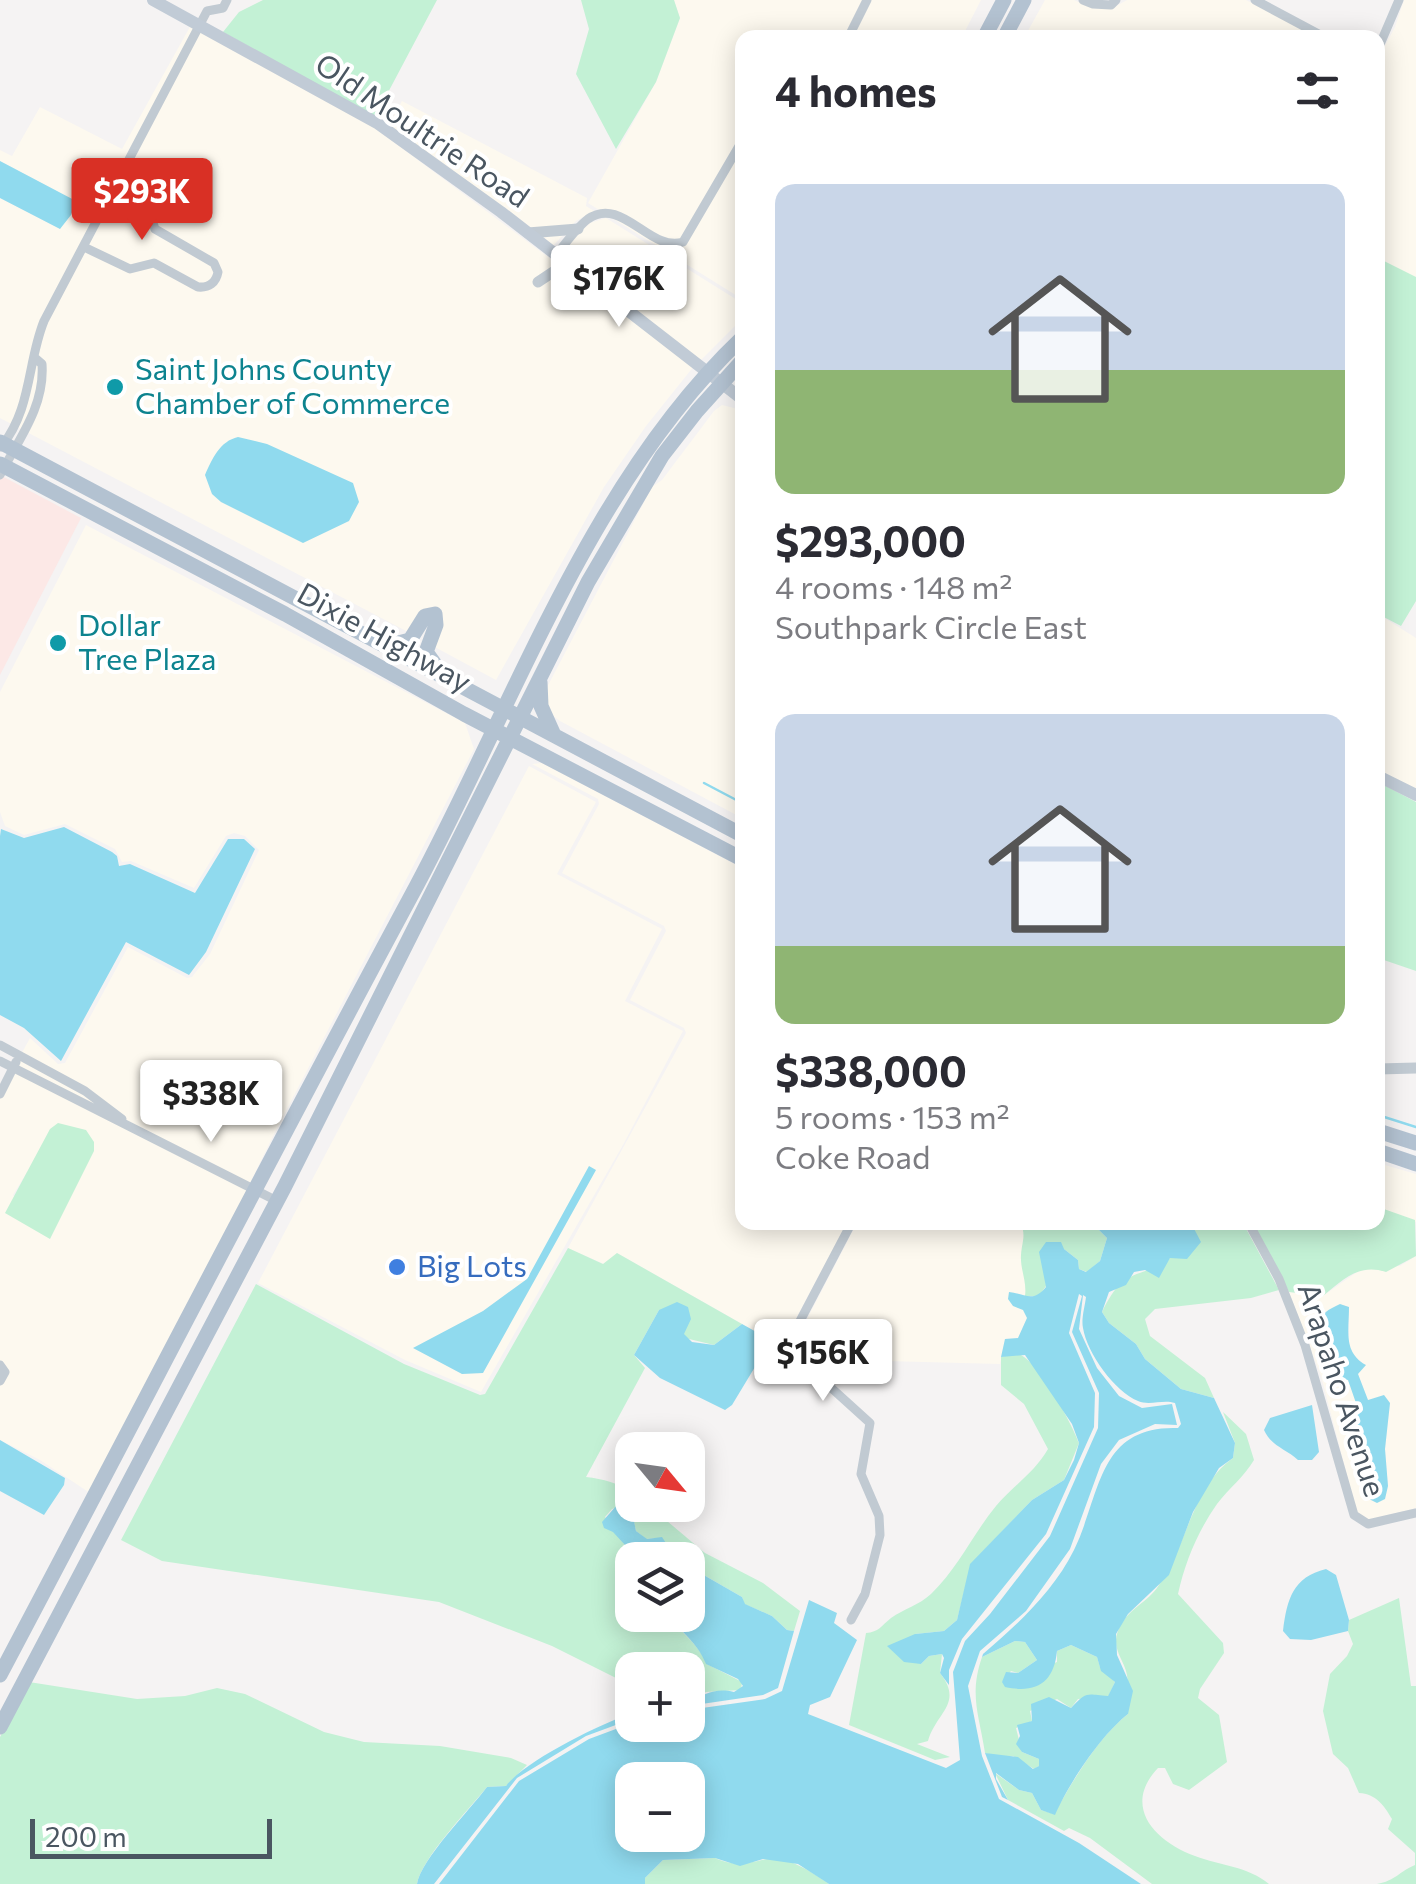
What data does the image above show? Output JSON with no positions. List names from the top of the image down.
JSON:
{
  "streets": {
    "main road": ["Old Moultrie Road", "Dixie Highway"],
    "street": ["Arapaho Avenue"]
  },
  "places": ["Saint Johns County Chamber of Commerce", "Dollar Tree Plaza", "Big Lots"],
  "scale_bar": "200 m",
  "north": "bottom right",
  "page": {
    "heading": "4 homes",
    "list": [
      {
        "name": "$293,000",
        "note": "4 rooms · 148 m² · Southpark Circle East"
      },
      {
        "name": "$338,000",
        "note": "5 rooms · 153 m² · Coke Road"
      }
    ],
    "price": [
      "$293K",
      "$176K",
      "$338K",
      "$156K"
    ],
    "map_buttons": ["+", "−"],
    "scale": "200 m"
  }
}
